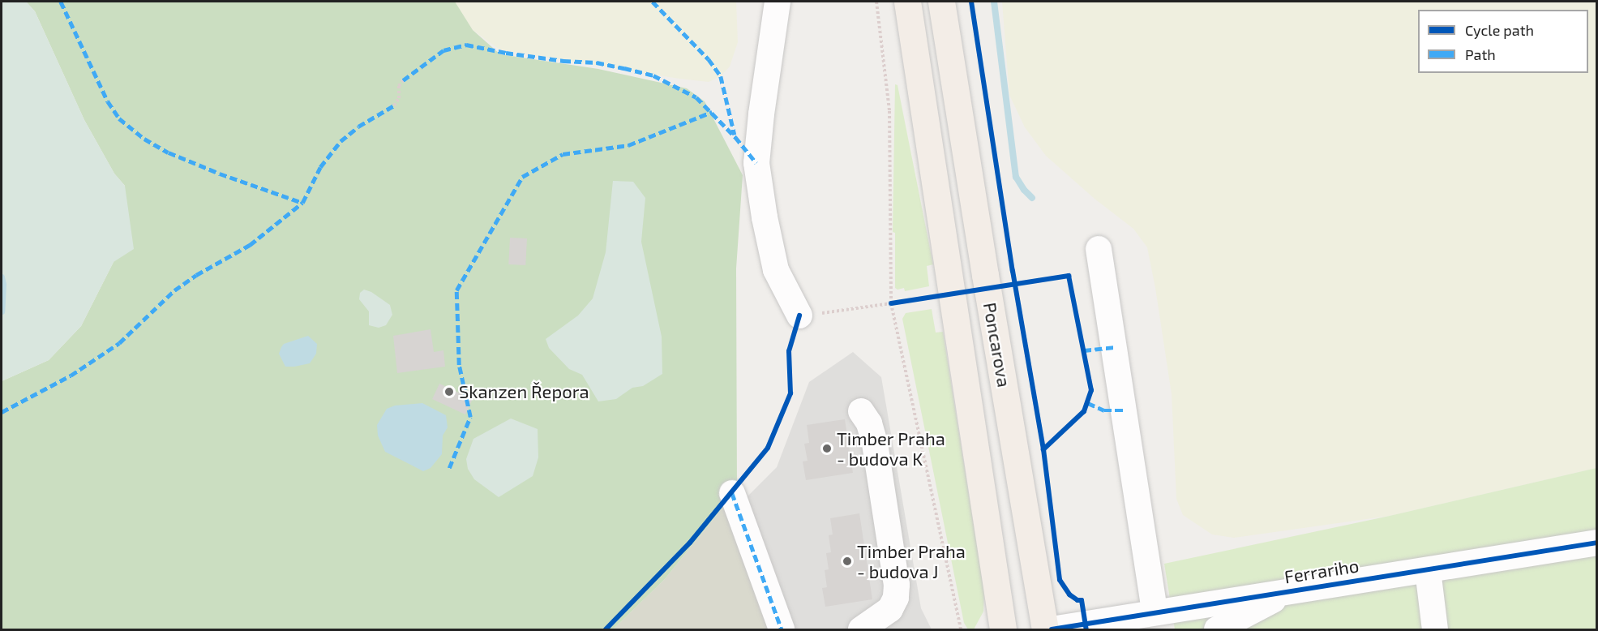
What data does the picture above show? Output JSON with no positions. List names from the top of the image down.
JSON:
{
  "streets": {
    "main road": ["Poncarova"],
    "street": ["Ferrariho"]
  },
  "places": ["Skanzen Řepora", "Timber Praha - budova K", "Timber Praha - budova J"],
  "legend": ["Cycle path", "Path"]
}
